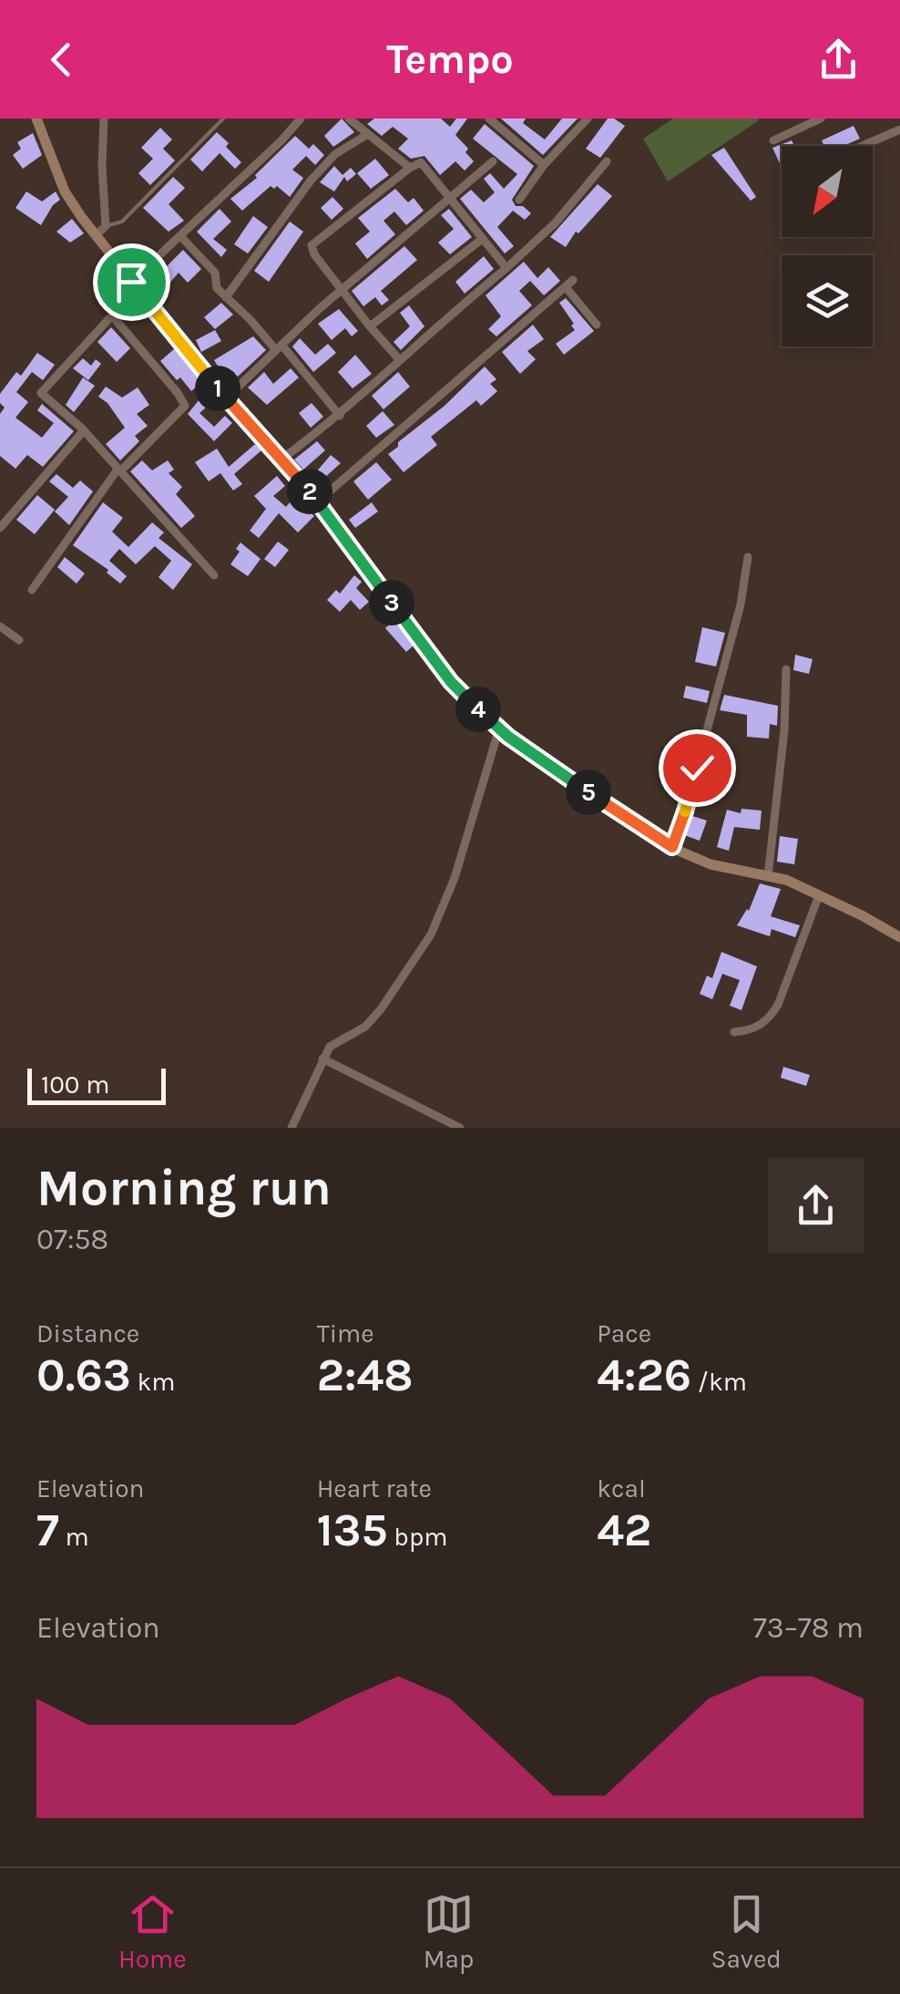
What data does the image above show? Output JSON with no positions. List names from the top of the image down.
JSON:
{
  "scale_bar": "100 m",
  "north": "bottom left",
  "page": {
    "header": "Tempo",
    "pins": [
      "1",
      "2",
      "3",
      "4",
      "5"
    ],
    "scale": "100 m",
    "heading": ["Morning run", "07:58"],
    "stats": [
      ["Distance", "0.63 km"],
      ["Time", "2:48"],
      ["Pace", "4:26 /km"],
      ["Elevation", "7 m"],
      ["Heart rate", "135 bpm"],
      ["kcal", "42"]
    ],
    "chart": ["Elevation", "73–78 m"],
    "tabs": ["Home", "Map", "Saved"]
  }
}
